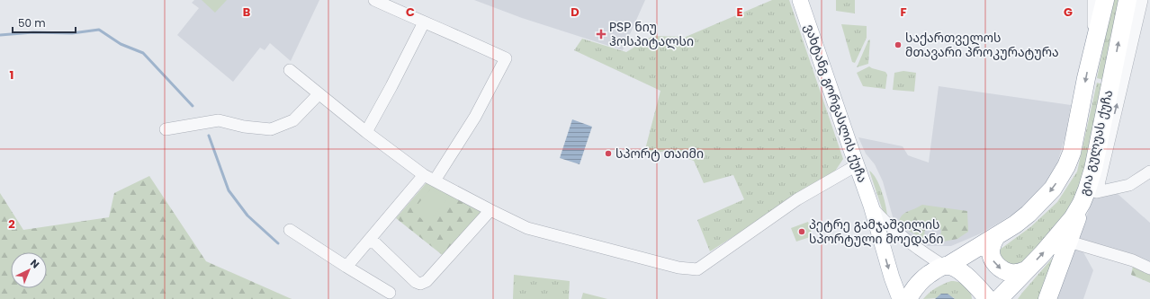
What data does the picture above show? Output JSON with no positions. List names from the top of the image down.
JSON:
{
  "streets": {
    "highway": ["გია გულუას ქუჩა"],
    "main road": ["ვახტანგ გორგასლის ქუჩა"]
  },
  "crossings": [
    ["ვახტანგ გორგასლის ქუჩა", "გია გულუას ქუჩა"]
  ],
  "places": {
    "health": ["PSP ნიუ ჰოსპიტალსი"],
    "other": ["საქართველოს მთავარი პროკურატურა", "სპორტ თაიმი", "პეტრე გამჯაშვილის სპორტული მოედანი"]
  },
  "scale_bar": "50 m",
  "north": "top right",
  "grid": {
    "columns": [
      "B",
      "C",
      "D",
      "E",
      "F",
      "G"
    ],
    "rows": ["1", "2"]
  }
}
